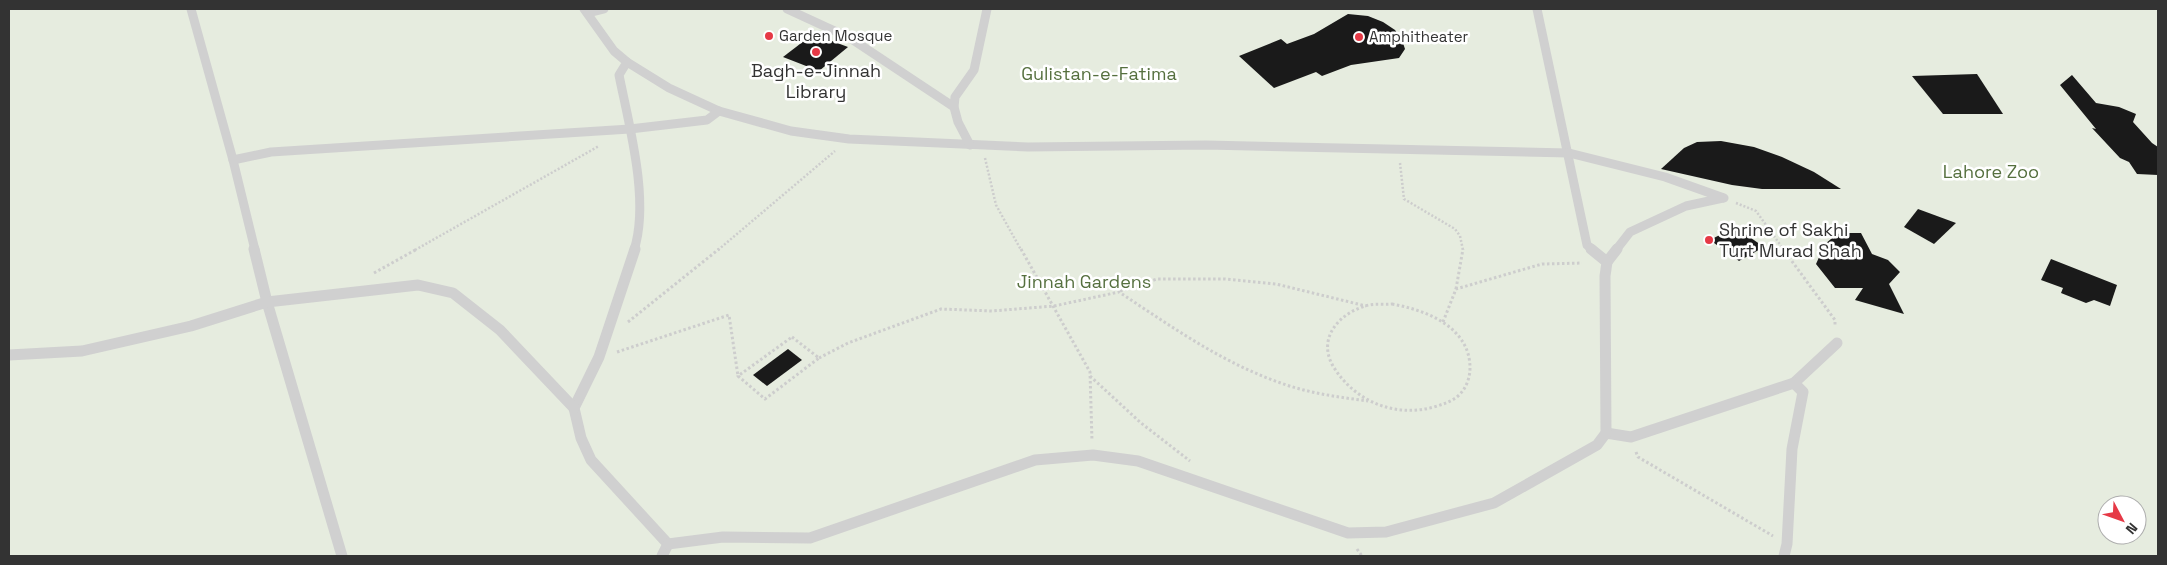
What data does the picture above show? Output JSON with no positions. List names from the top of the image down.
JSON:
{
  "parks": ["Gulistan-e-Fatima", "Lahore Zoo", "Jinnah Gardens"],
  "places": [
    "Garden Mosque",
    "Amphitheater",
    "Bagh-e-Jinnah Library",
    "Shrine of Sakhi Turt Murad Shah"
  ],
  "north": "bottom right"
}
